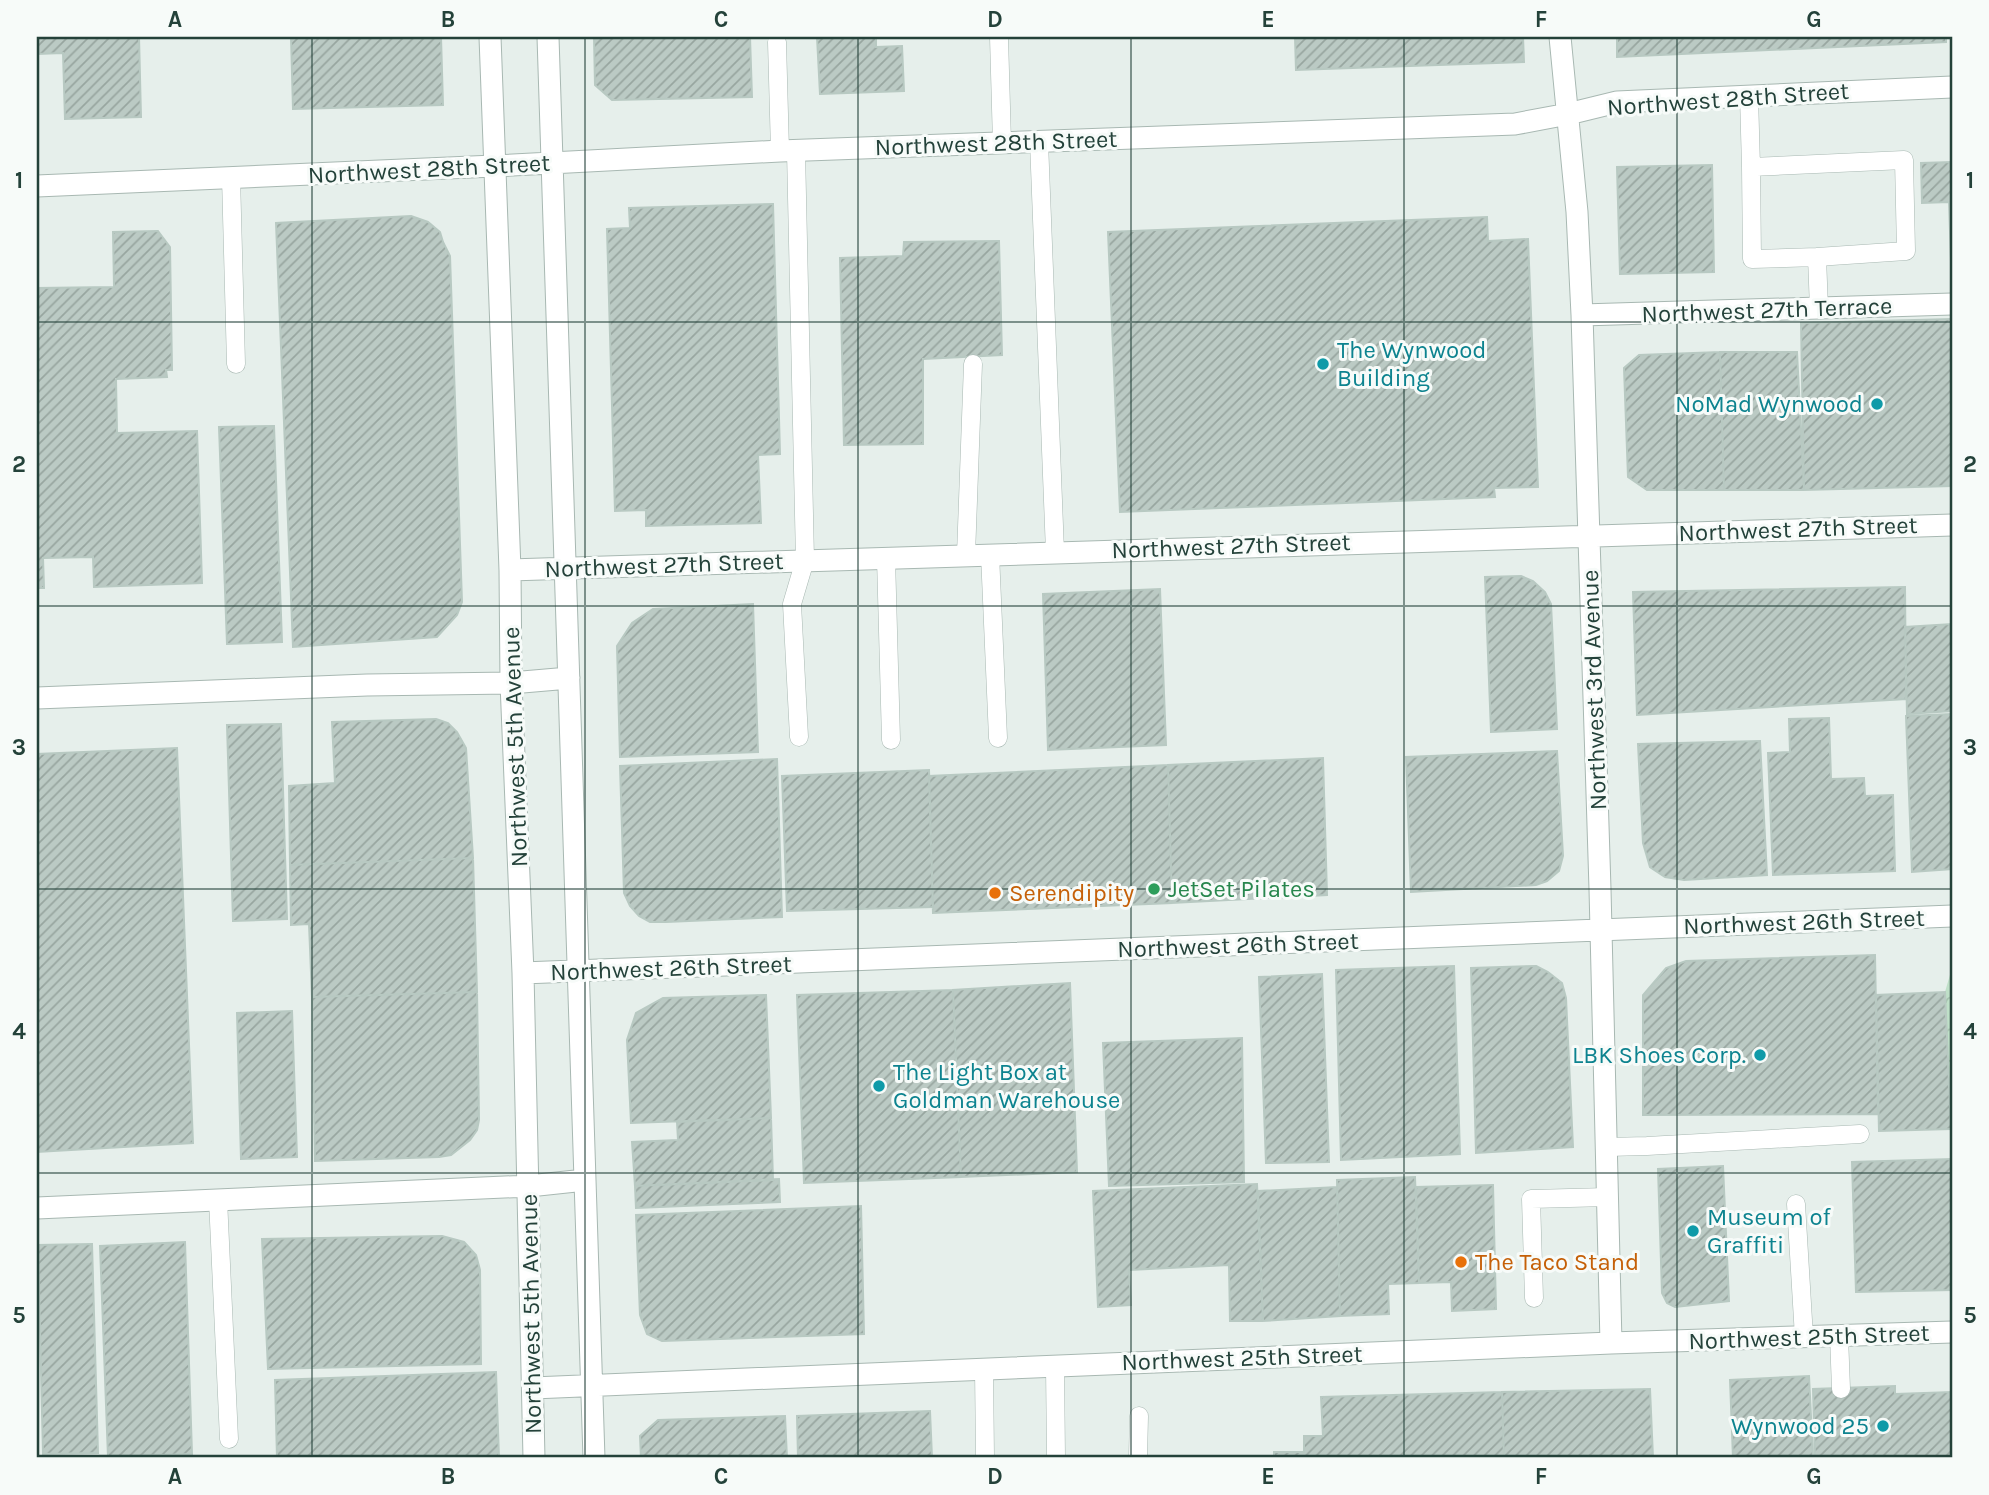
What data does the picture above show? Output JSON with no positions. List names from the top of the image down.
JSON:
{
  "streets": {
    "street": [
      "Northwest 28th Street",
      "Northwest 27th Terrace",
      "Northwest 27th Street",
      "Northwest 3rd Avenue",
      "Northwest 5th Avenue",
      "Northwest 26th Street",
      "Northwest 25th Street"
    ]
  },
  "crossings": [
    ["Northwest 28th Street", "Northwest 3rd Avenue"],
    ["Northwest 28th Street", "Northwest 5th Avenue"],
    ["Northwest 27th Terrace", "Northwest 3rd Avenue"],
    ["Northwest 27th Street", "Northwest 3rd Avenue"],
    ["Northwest 27th Street", "Northwest 5th Avenue"],
    ["Northwest 3rd Avenue", "Northwest 26th Street"],
    ["Northwest 3rd Avenue", "Northwest 25th Street"],
    ["Northwest 5th Avenue", "Northwest 26th Street"],
    ["Northwest 5th Avenue", "Northwest 25th Street"]
  ],
  "places": [
    "The Wynwood Building",
    "NoMad Wynwood",
    "JetSet Pilates",
    "Serendipity",
    "LBK Shoes Corp.",
    "The Light Box at Goldman Warehouse",
    "Museum of Graffiti",
    "The Taco Stand",
    "Wynwood 25"
  ],
  "grid": {
    "columns": [
      "A",
      "B",
      "C",
      "D",
      "E",
      "F",
      "G"
    ],
    "rows": [
      "1",
      "2",
      "3",
      "4",
      "5"
    ]
  }
}
